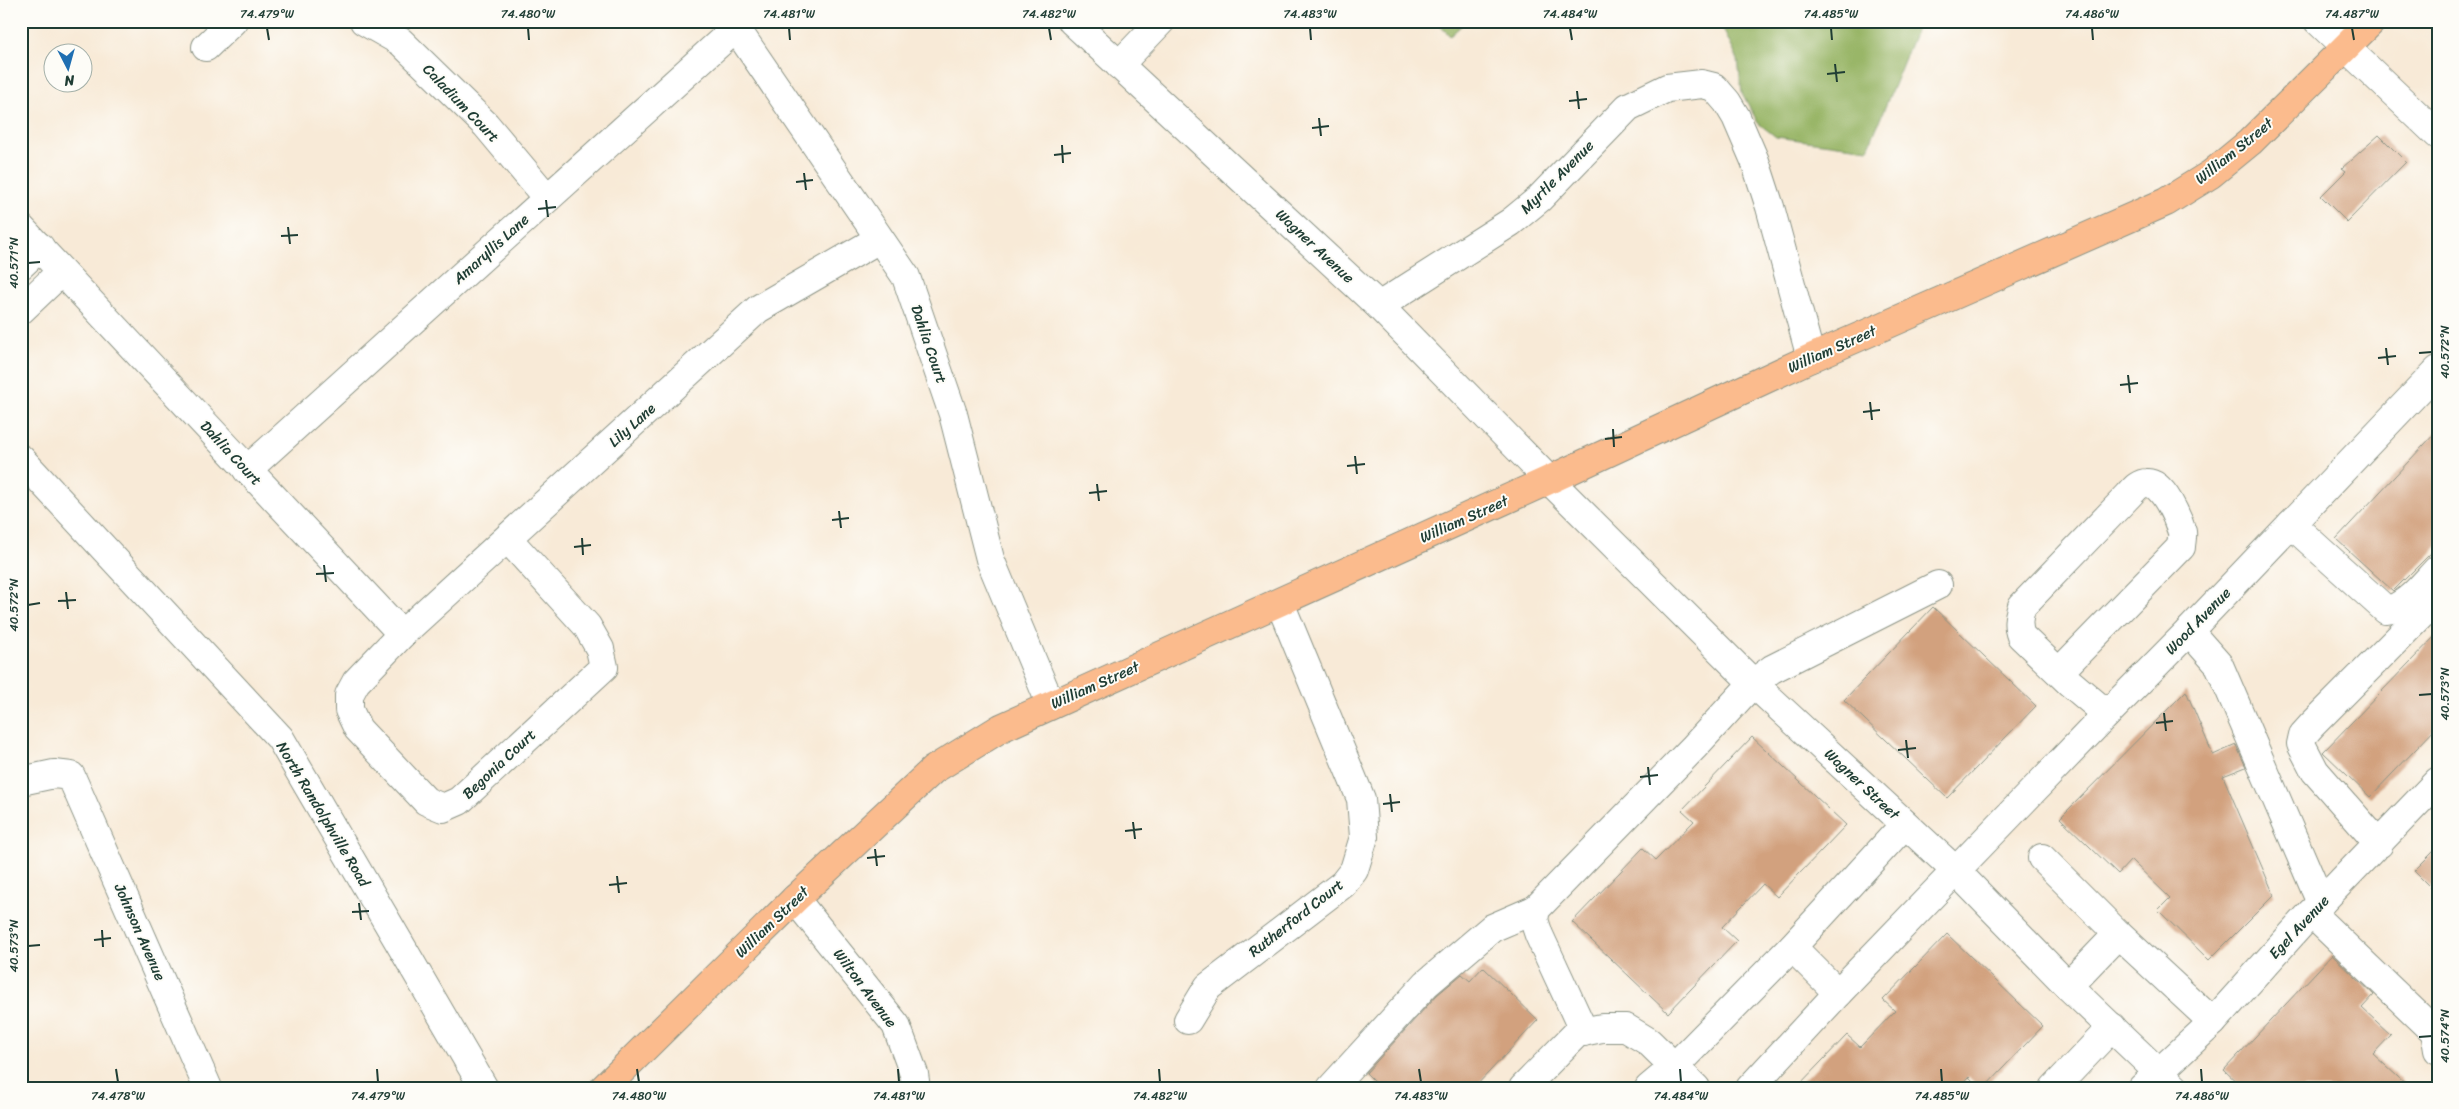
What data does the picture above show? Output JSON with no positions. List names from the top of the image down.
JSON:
{
  "streets": {
    "main road": ["William Street"],
    "street": [
      "Caladium Court",
      "Myrtle Avenue",
      "Wagner Avenue",
      "Amaryllis Lane",
      "Dahlia Court",
      "Lily Lane",
      "Wood Avenue",
      "Begonia Court",
      "Wagner Street",
      "North Randolphville Road",
      "Rutherford Court",
      "Egel Avenue",
      "Johnson Avenue",
      "Wilton Avenue"
    ]
  },
  "crossings": [
    ["Caladium Court", "Amaryllis Lane"],
    ["William Street", "Myrtle Avenue"],
    ["William Street", "Wagner Avenue"],
    ["William Street", "Dahlia Court"],
    ["William Street", "Wagner Street"],
    ["William Street", "Rutherford Court"],
    ["William Street", "Wilton Avenue"],
    ["Myrtle Avenue", "Wagner Avenue"],
    ["Wagner Avenue", "Wagner Street"],
    ["Amaryllis Lane", "Dahlia Court"],
    ["Dahlia Court", "Lily Lane"],
    ["Dahlia Court", "Begonia Court"],
    ["Lily Lane", "Begonia Court"],
    ["Wood Avenue", "Wagner Street"],
    ["Wagner Street", "Egel Avenue"]
  ],
  "north": "bottom",
  "coordinates": [
    "74.479°W",
    "74.480°W",
    "74.481°W",
    "74.482°W",
    "74.483°W",
    "74.484°W",
    "74.485°W",
    "74.486°W",
    "74.487°W",
    "40.571°N",
    "40.572°N",
    "40.573°N",
    "40.574°N",
    "74.478°W"
  ]
}
